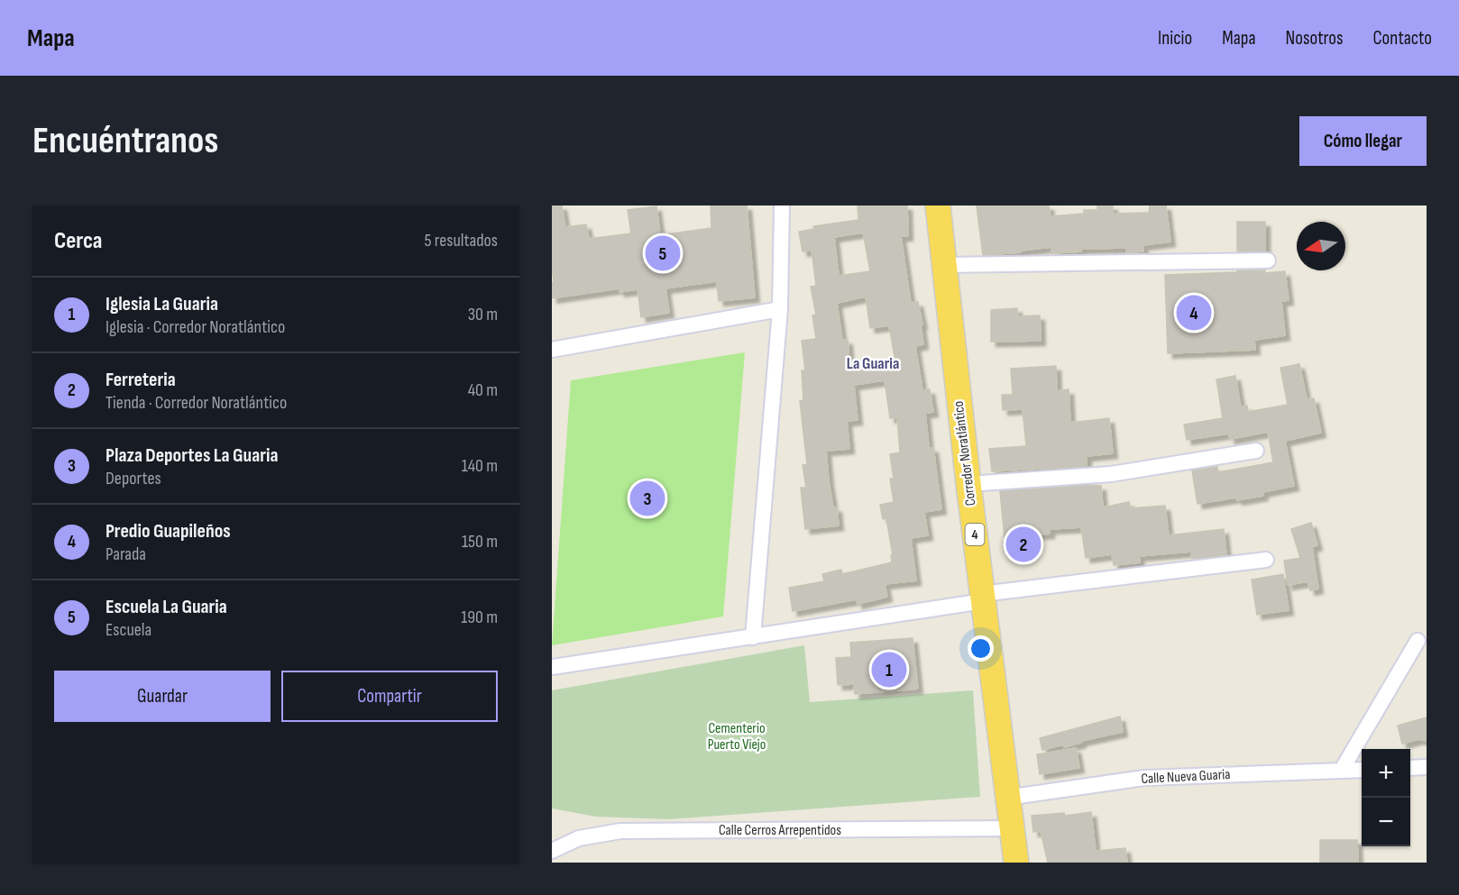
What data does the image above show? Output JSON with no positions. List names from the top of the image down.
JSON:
{
  "streets": {
    "highway": ["Corredor Noratlántico", "4"],
    "street": ["Calle Nueva Guaria", "Calle Cerros Arrepentidos"]
  },
  "crossings": [
    ["Corredor Noratlántico", "Calle Nueva Guaria"],
    ["Corredor Noratlántico", "Calle Cerros Arrepentidos"]
  ],
  "districts": ["La Guaria"],
  "parks": ["Cementerio Puerto Viejo"],
  "north": "left",
  "page": {
    "header": "Mapa",
    "nav": [
      "Inicio",
      "Mapa",
      "Nosotros",
      "Contacto"
    ],
    "buttons": [
      "Cómo llegar",
      ["Guardar", "Compartir"]
    ],
    "title": "Encuéntranos",
    "heading": ["Cerca", "5 resultados"],
    "pins": [
      "5",
      "4",
      "3",
      "2",
      "1"
    ],
    "list": [
      {
        "mark": "1",
        "name": "Iglesia La Guaria",
        "note": "Iglesia · Corredor Noratlántico",
        "value": "30 m"
      },
      {
        "mark": "2",
        "name": "Ferreteria",
        "note": "Tienda · Corredor Noratlántico",
        "value": "40 m"
      },
      {
        "mark": "3",
        "name": "Plaza Deportes La Guaria",
        "note": "Deportes",
        "value": "140 m"
      },
      {
        "mark": "4",
        "name": "Predio Guapileños",
        "note": "Parada",
        "value": "150 m"
      },
      {
        "mark": "5",
        "name": "Escuela La Guaria",
        "note": "Escuela",
        "value": "190 m"
      }
    ],
    "map_buttons": ["+", "−"]
  }
}
